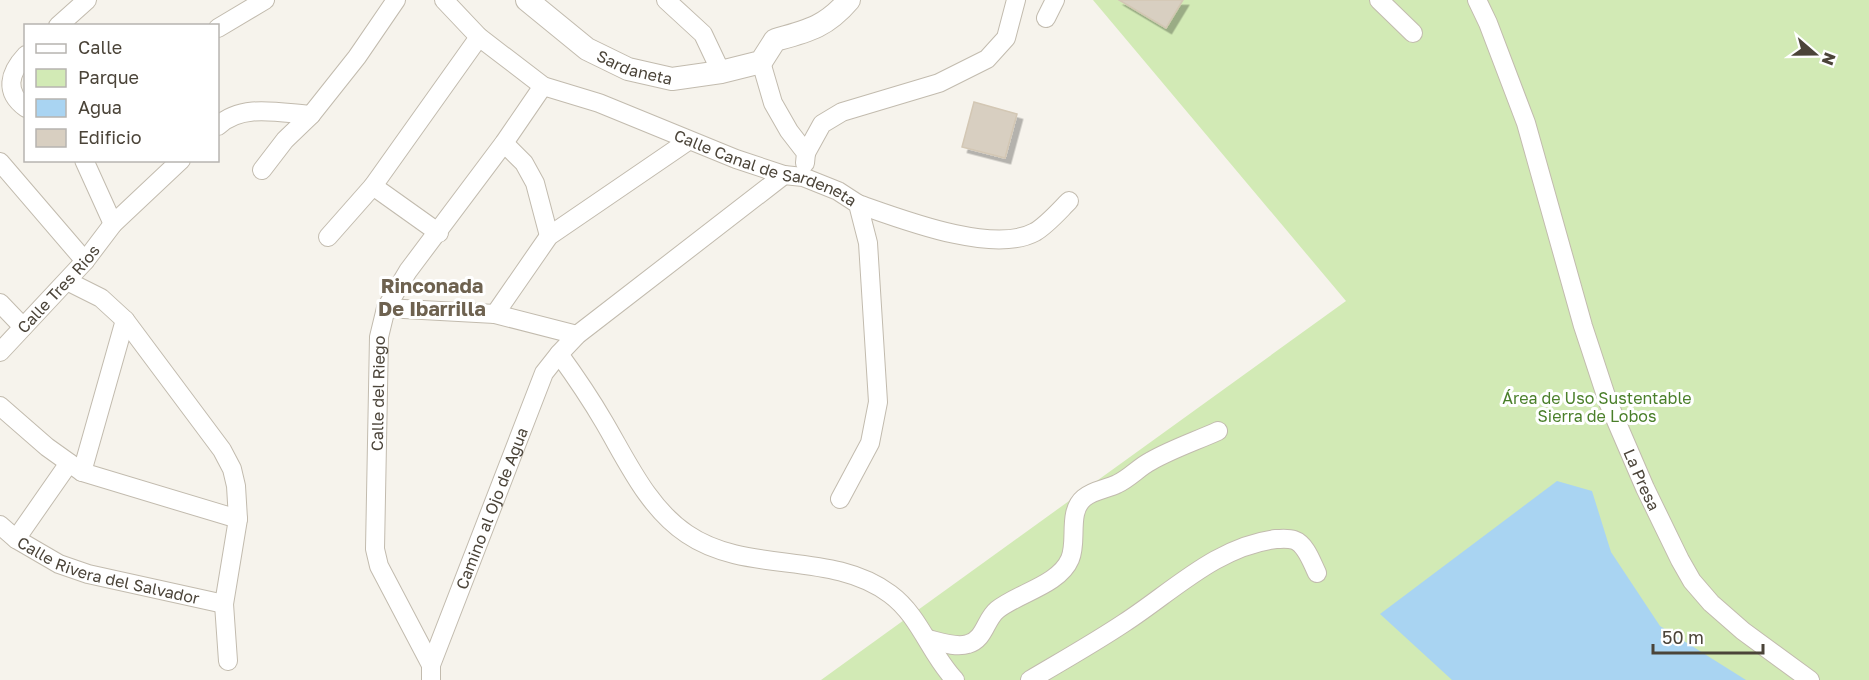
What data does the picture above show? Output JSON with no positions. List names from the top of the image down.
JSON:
{
  "streets": {
    "street": [
      "Sardaneta",
      "Calle Canal de Sardeneta",
      "Calle Tres Rios",
      "Calle del Riego",
      "La Presa",
      "Camino al Ojo de Agua",
      "Calle Rivera del Salvador"
    ]
  },
  "crossings": [
    ["Calle Canal de Sardeneta", "Calle del Riego"],
    ["Calle Canal de Sardeneta", "Camino al Ojo de Agua"],
    ["Calle del Riego", "Camino al Ojo de Agua"]
  ],
  "districts": ["Rinconada De Ibarrilla"],
  "parks": ["Área de Uso Sustentable Sierra de Lobos"],
  "legend": [
    "Calle",
    "Parque",
    "Agua",
    "Edificio"
  ],
  "scale_bar": "50 m",
  "north": "right"
}
